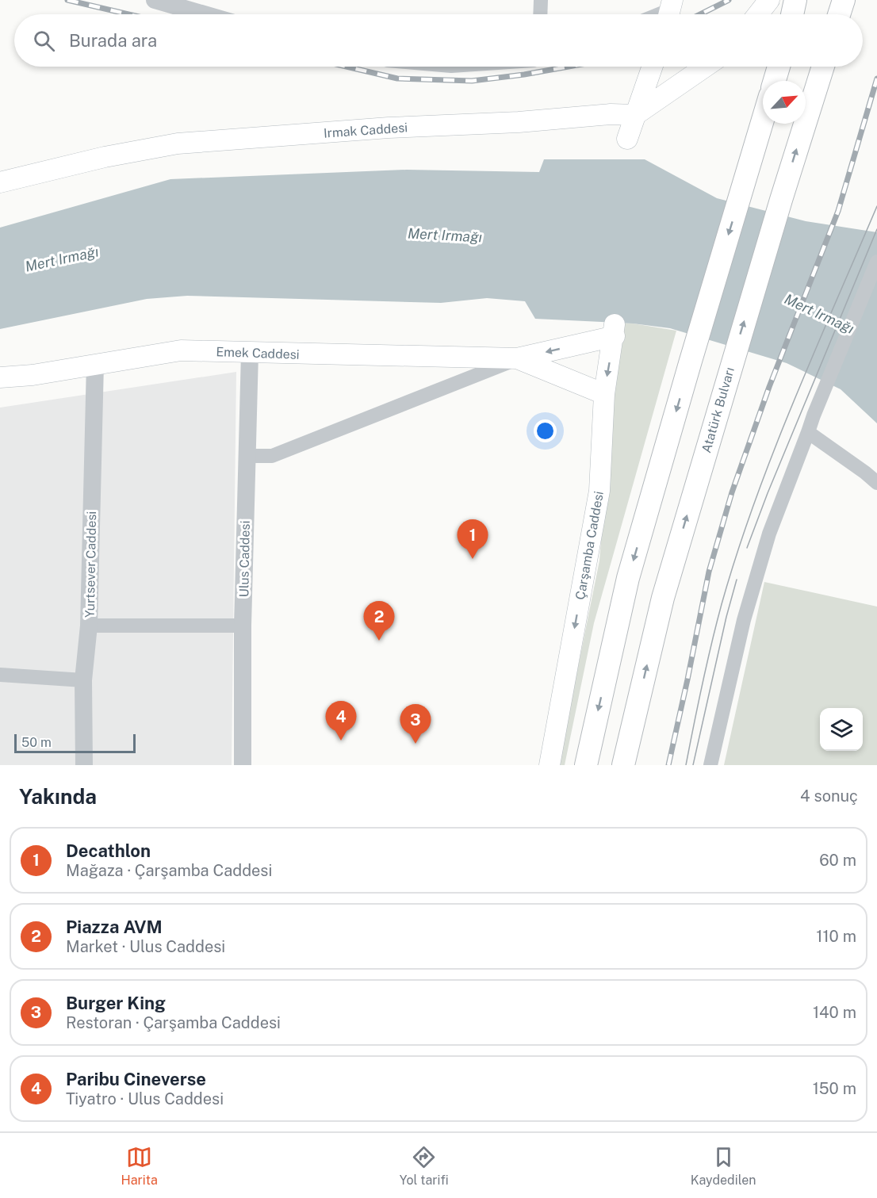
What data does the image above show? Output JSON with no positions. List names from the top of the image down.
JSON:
{
  "streets": {
    "main road": [
      "Irmak Caddesi",
      "Emek Caddesi",
      "Atatürk Bulvarı",
      "Çarşamba Caddesi"
    ],
    "street": ["Ulus Caddesi", "Yurtsever Caddesi"]
  },
  "crossings": [
    ["Emek Caddesi", "Çarşamba Caddesi"],
    ["Emek Caddesi", "Ulus Caddesi"],
    ["Emek Caddesi", "Yurtsever Caddesi"]
  ],
  "water": ["Mert Irmağı"],
  "scale_bar": "50 m",
  "north": "top right",
  "page": {
    "search": "Burada ara",
    "pins": [
      "1",
      "2",
      "4",
      "3"
    ],
    "scale": "50 m",
    "heading": ["Yakında", "4 sonuç"],
    "list": [
      {
        "mark": "1",
        "name": "Decathlon",
        "note": "Mağaza · Çarşamba Caddesi",
        "value": "60 m"
      },
      {
        "mark": "2",
        "name": "Piazza AVM",
        "note": "Market · Ulus Caddesi",
        "value": "110 m"
      },
      {
        "mark": "3",
        "name": "Burger King",
        "note": "Restoran · Çarşamba Caddesi",
        "value": "140 m"
      },
      {
        "mark": "4",
        "name": "Paribu Cineverse",
        "note": "Tiyatro · Ulus Caddesi",
        "value": "150 m"
      }
    ],
    "nav": ["Harita", "Yol tarifi", "Kaydedilen"]
  }
}
